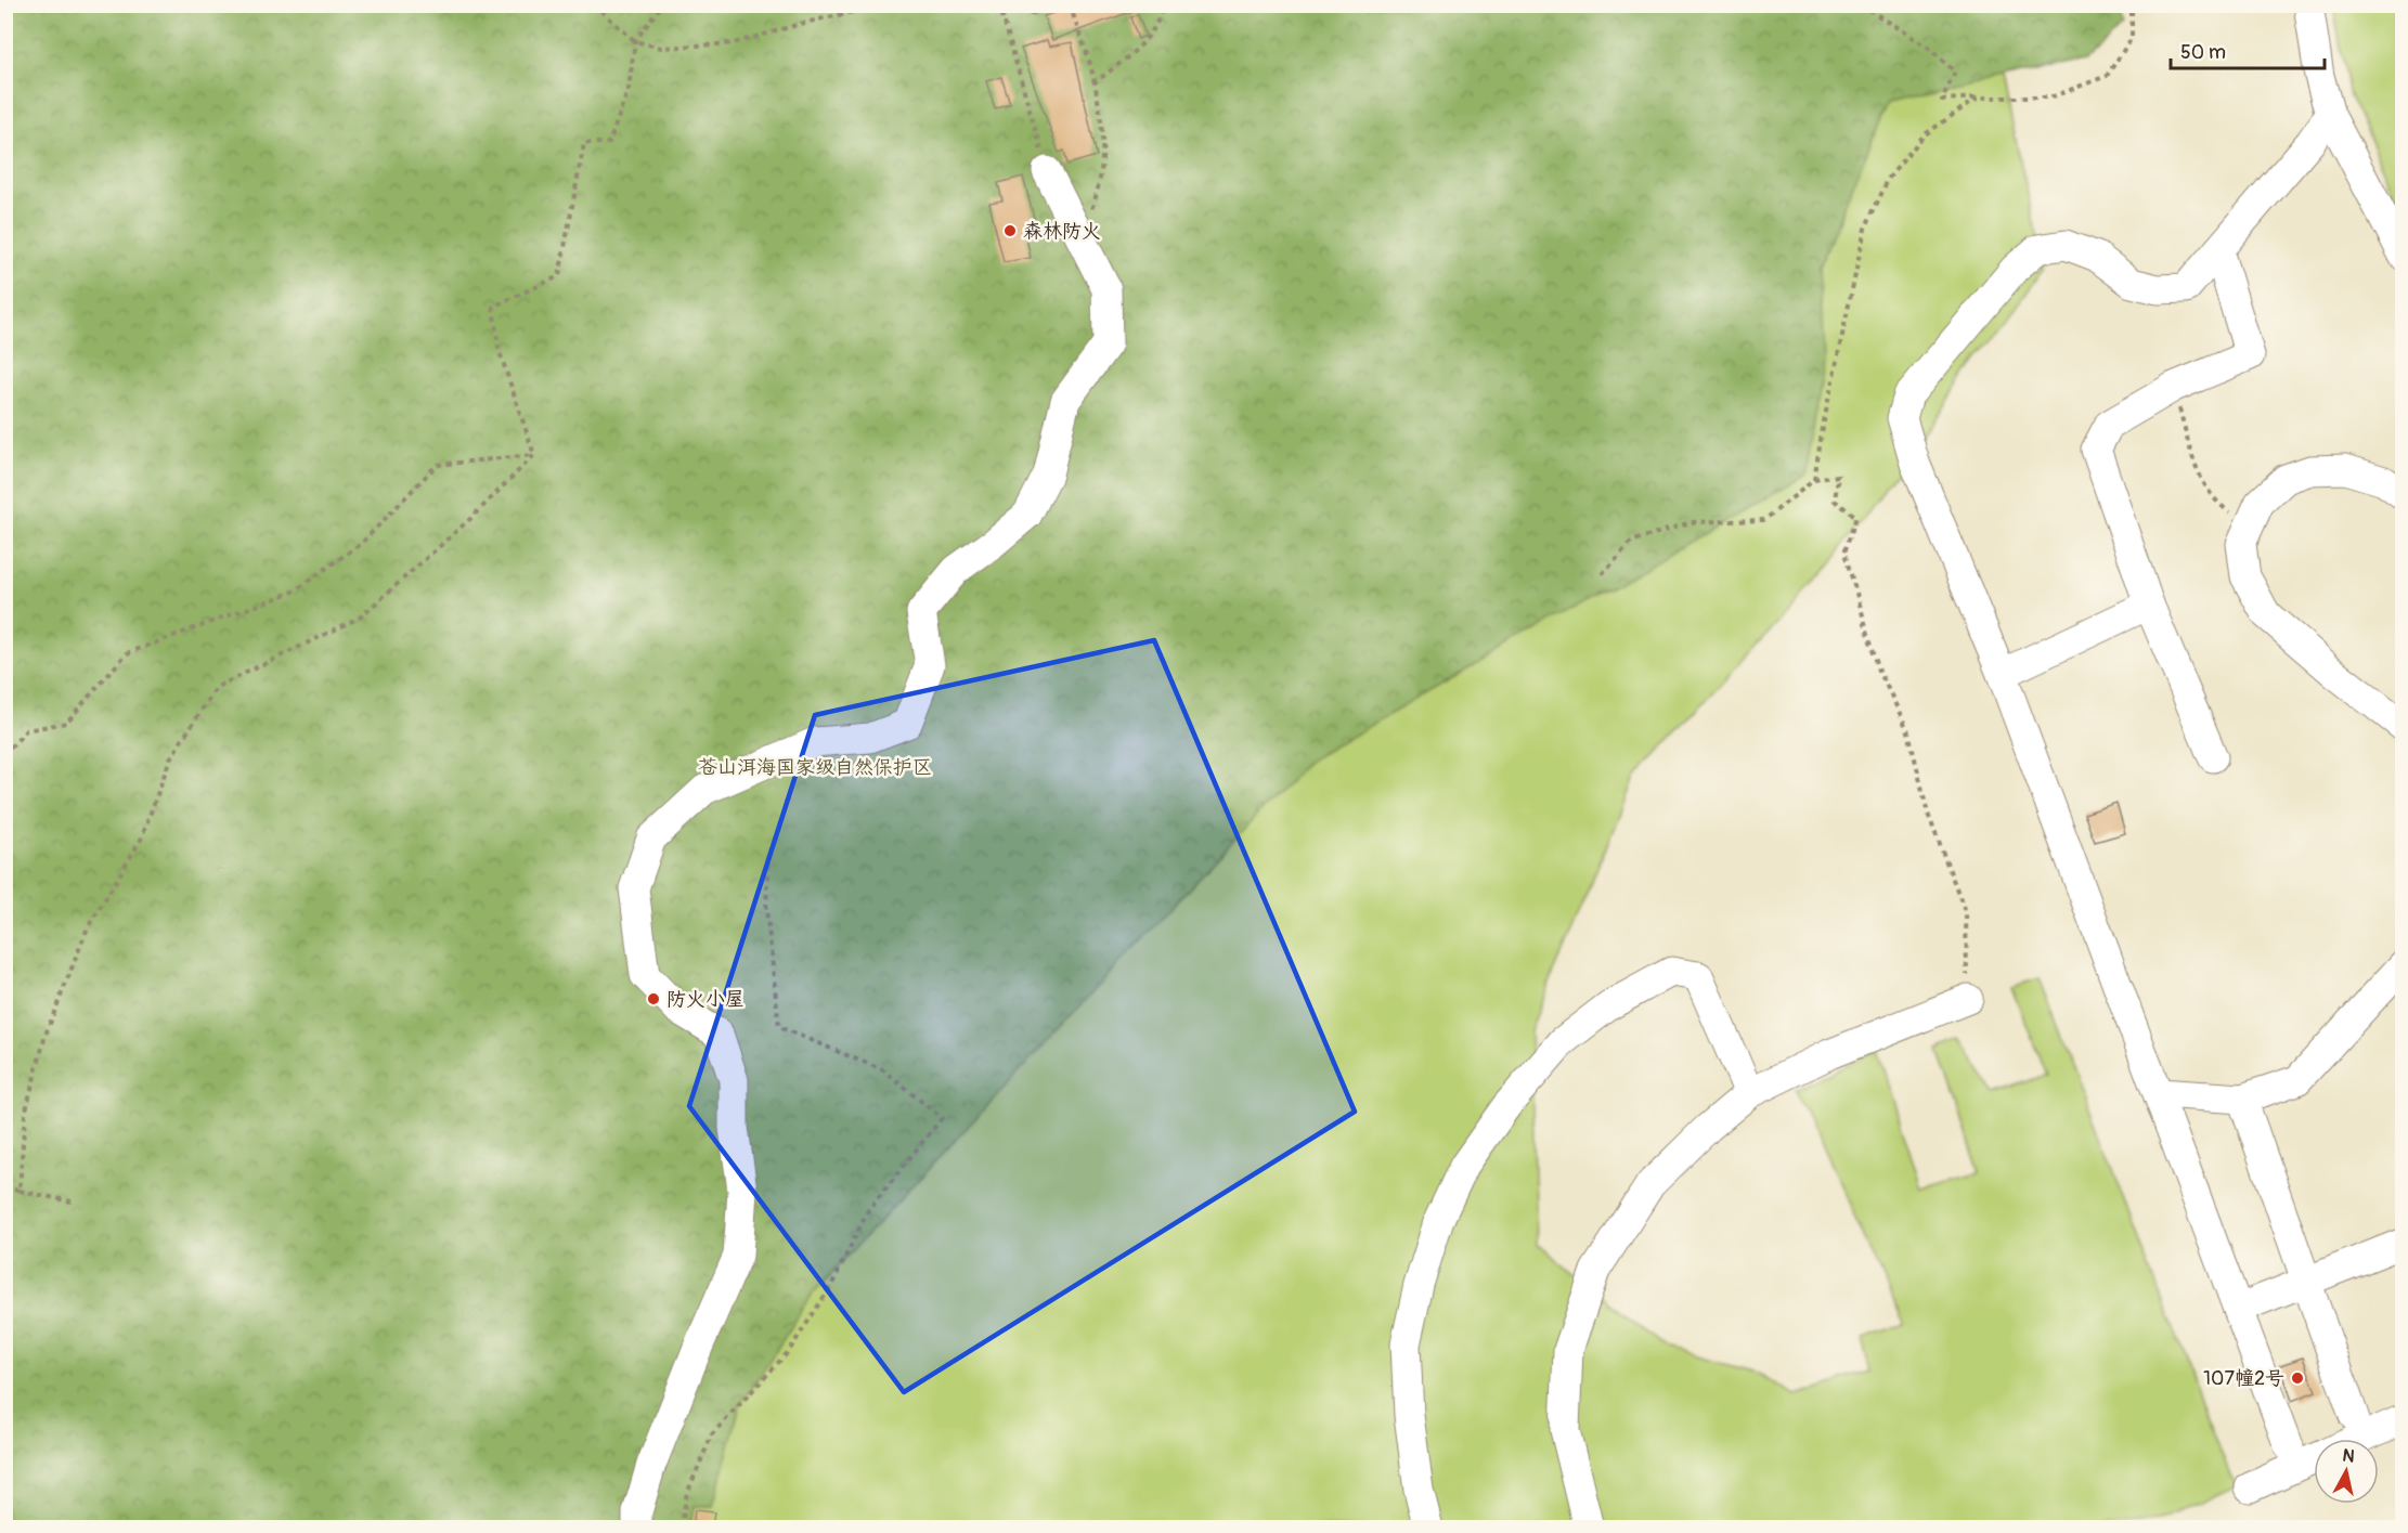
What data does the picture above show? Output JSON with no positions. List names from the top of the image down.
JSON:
{
  "parks": ["苍山洱海国家级自然保护区"],
  "places": ["森林防火", "防火小屋", "107幢2号"],
  "scale_bar": "50 m",
  "north": "top"
}
